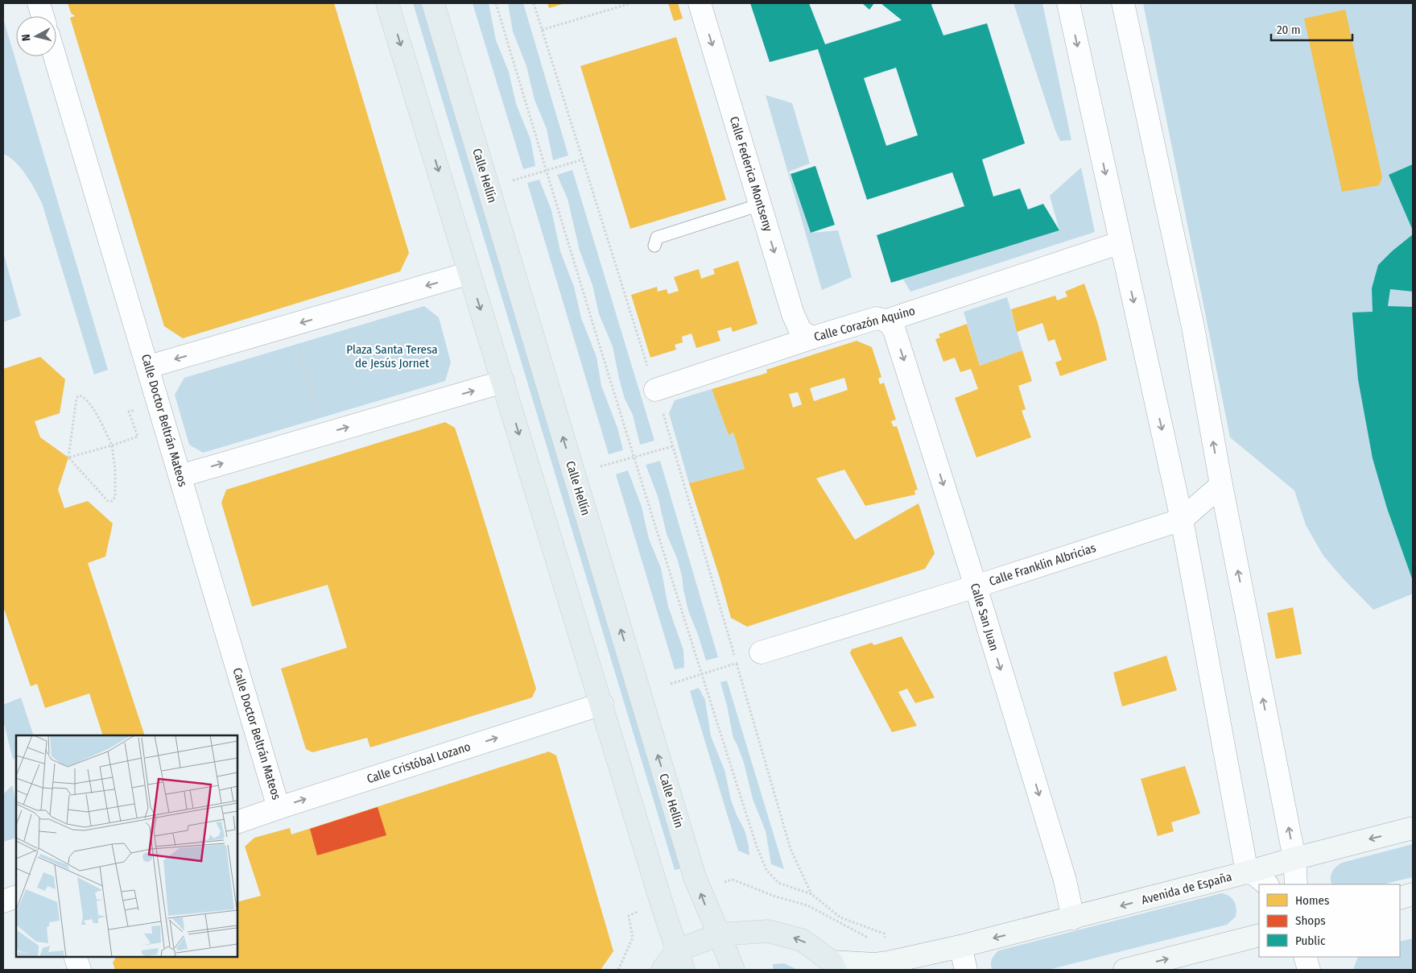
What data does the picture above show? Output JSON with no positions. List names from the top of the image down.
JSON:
{
  "streets": {
    "main road": ["Calle Hellín", "Avenida de España"],
    "street": [
      "Calle Federica Montseny",
      "Calle Corazón Aquino",
      "Calle Doctor Beltrán Mateos",
      "Calle Franklin Albricias",
      "Calle San Juan",
      "Calle Cristóbal Lozano"
    ]
  },
  "crossings": [
    ["Calle Federica Montseny", "Calle Corazón Aquino"],
    ["Calle Hellín", "Avenida de España"],
    ["Calle Corazón Aquino", "Calle San Juan"],
    ["Calle Doctor Beltrán Mateos", "Calle Cristóbal Lozano"],
    ["Calle Franklin Albricias", "Calle San Juan"],
    ["Calle San Juan", "Avenida de España"]
  ],
  "one_way": ["Calle Federica Montseny", "Calle Cristóbal Lozano", "Avenida de España"],
  "parks": ["Plaza Santa Teresa de Jesús Jornet"],
  "legend": ["Homes", "Shops", "Public"],
  "scale_bar": "20 m",
  "north": "left"
}
